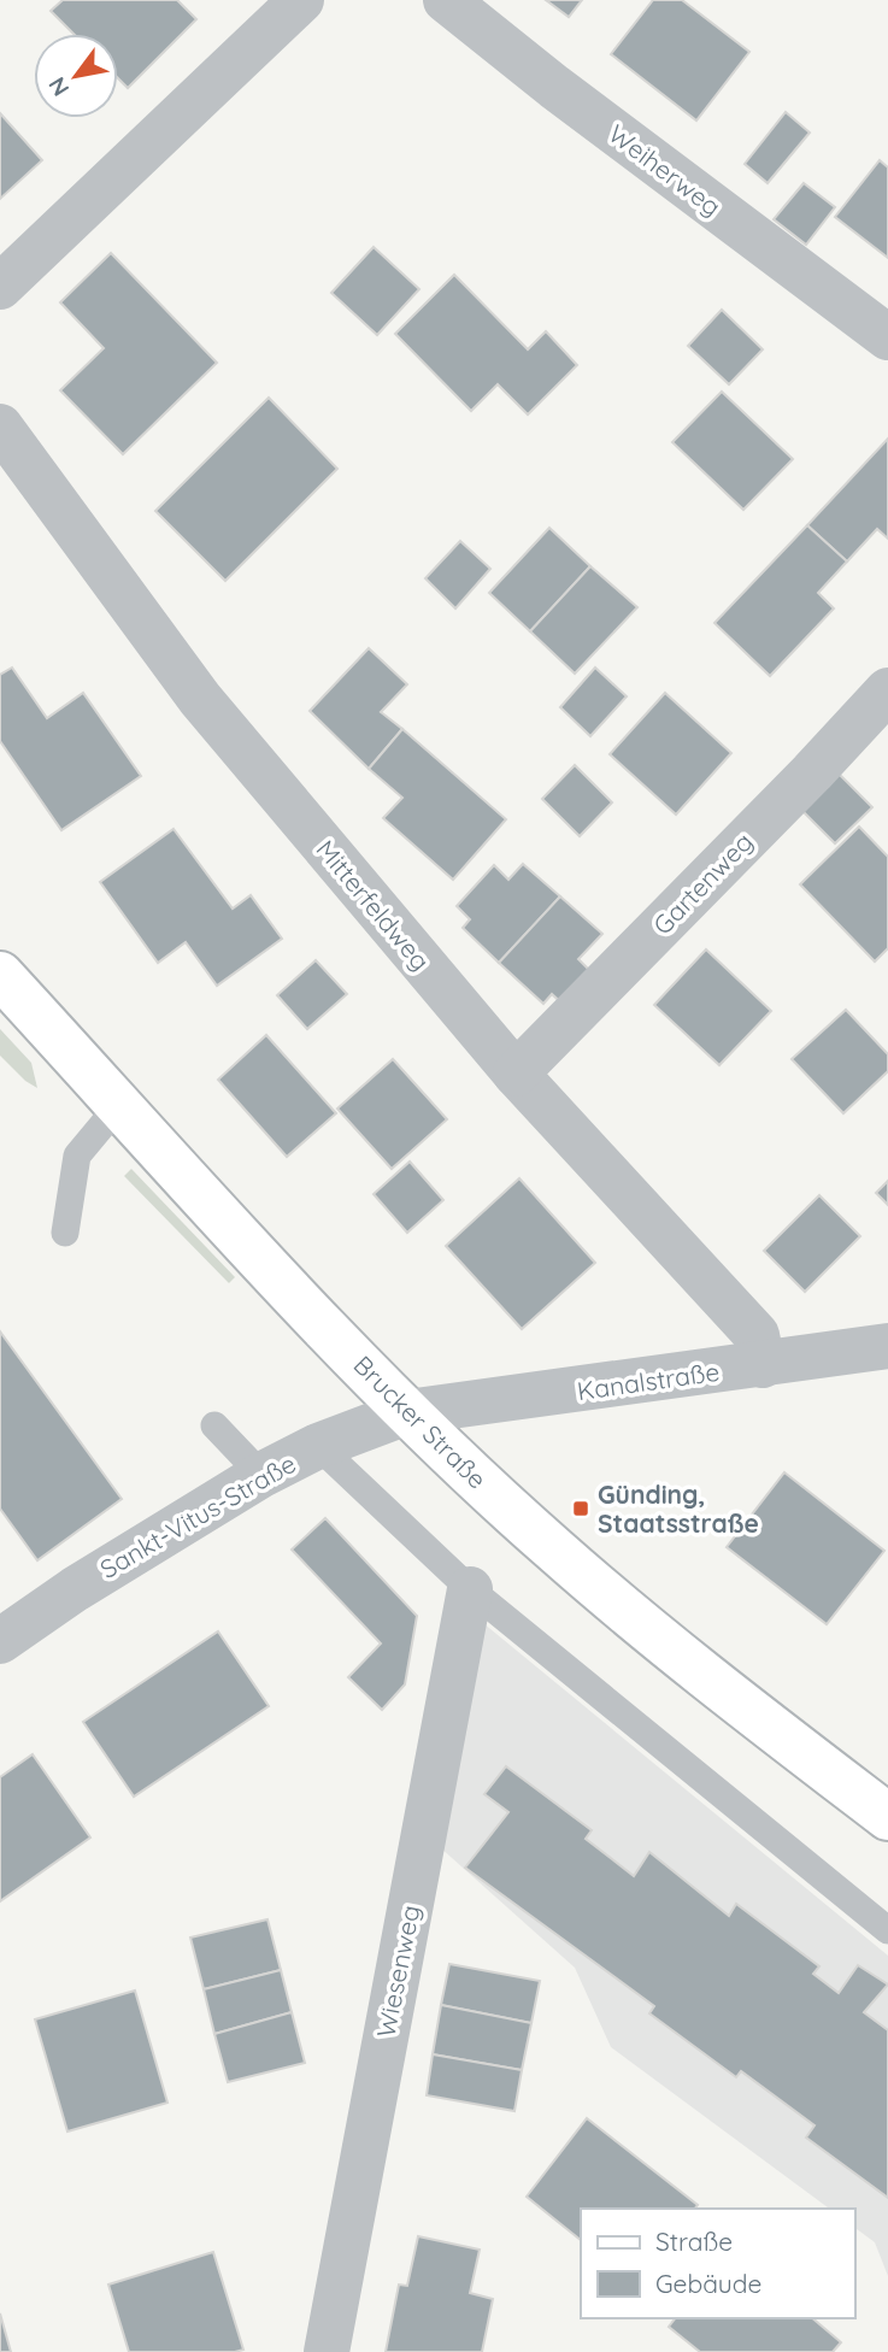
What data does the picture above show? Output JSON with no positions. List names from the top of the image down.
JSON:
{
  "streets": {
    "main road": ["Brucker Straße"],
    "street": [
      "Weiherweg",
      "Gartenweg",
      "Mitterfeldweg",
      "Kanalstraße",
      "Sankt-Vitus-Straße",
      "Wiesenweg"
    ]
  },
  "crossings": [
    ["Gartenweg", "Mitterfeldweg"],
    ["Mitterfeldweg", "Kanalstraße"],
    ["Kanalstraße", "Brucker Straße"],
    ["Kanalstraße", "Sankt-Vitus-Straße"],
    ["Brucker Straße", "Sankt-Vitus-Straße"]
  ],
  "places": {
    "transit": ["Günding, Staatsstraße"]
  },
  "legend": ["Straße", "Gebäude"],
  "north": "bottom left"
}
